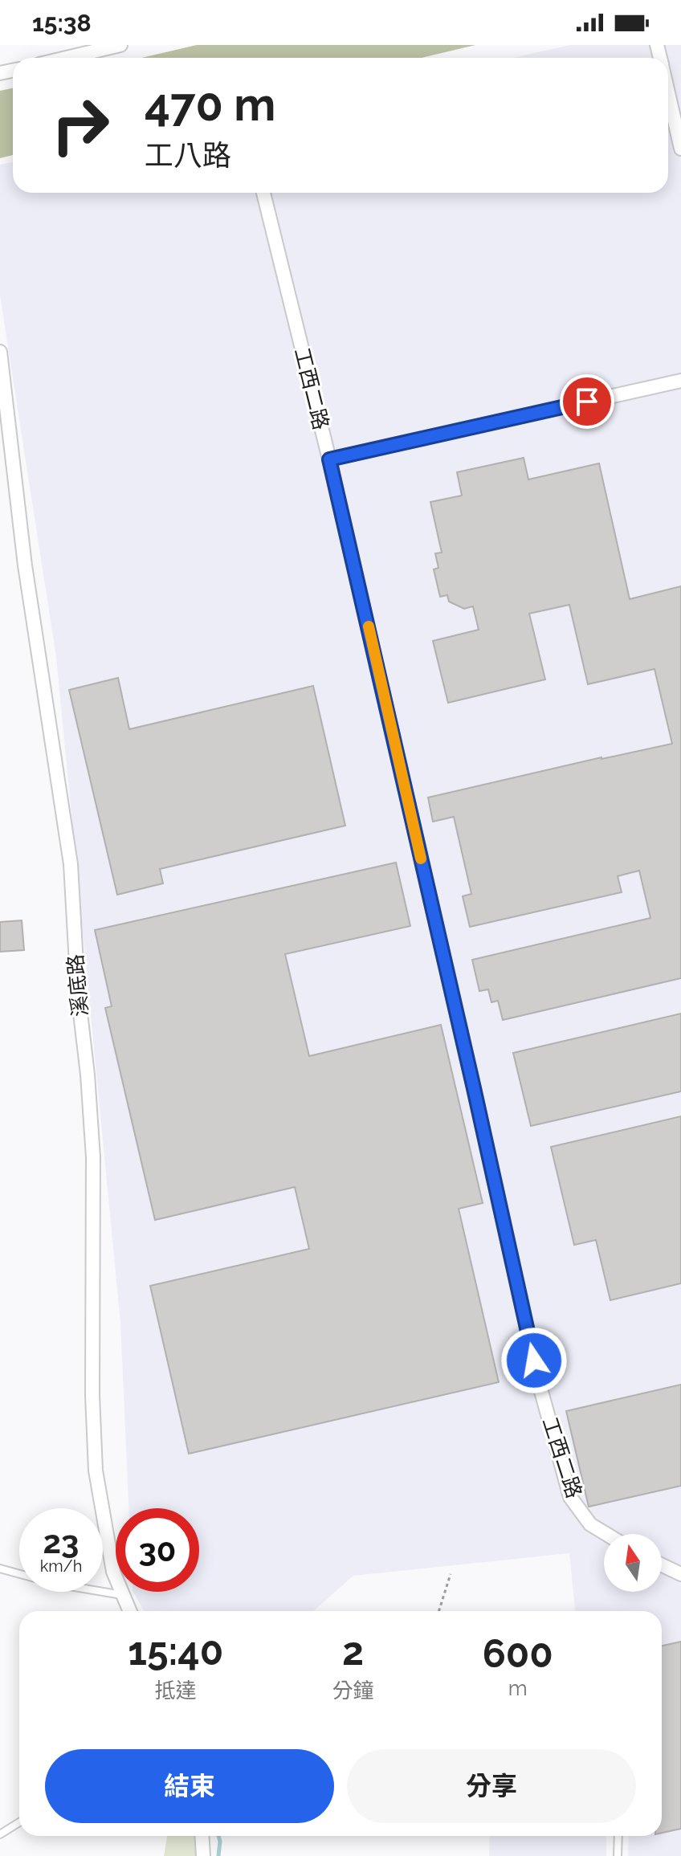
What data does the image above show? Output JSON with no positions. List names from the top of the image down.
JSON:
{
  "streets": {
    "street": ["工西二路", "溪底路"]
  },
  "north": "top",
  "page": {
    "status": "15:38",
    "turn": ["470 m", "工八路"],
    "speed": "23 km/h",
    "limit": "30",
    "eta": [
      "15:40",
      "抵達",
      "2",
      "分鐘",
      "600",
      "m"
    ],
    "buttons": ["結束", "分享"]
  }
}
